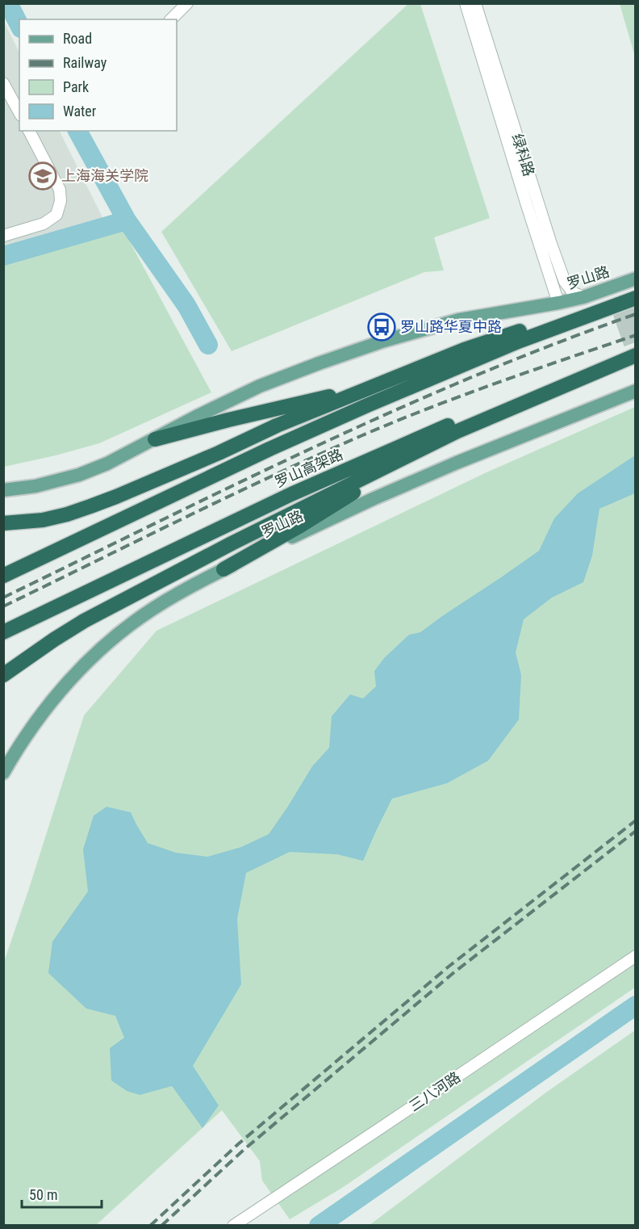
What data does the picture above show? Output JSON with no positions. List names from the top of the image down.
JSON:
{
  "streets": {
    "highway": ["罗山高架路"],
    "main road": ["罗山路"],
    "street": ["绿科路", "三八河路"]
  },
  "crossings": [
    ["绿科路", "罗山路"]
  ],
  "places": {
    "school or university": ["上海海关学院"],
    "bus stop": ["罗山路华夏中路"]
  },
  "legend": [
    "Road",
    "Railway",
    "Park",
    "Water"
  ],
  "scale_bar": "50 m"
}
